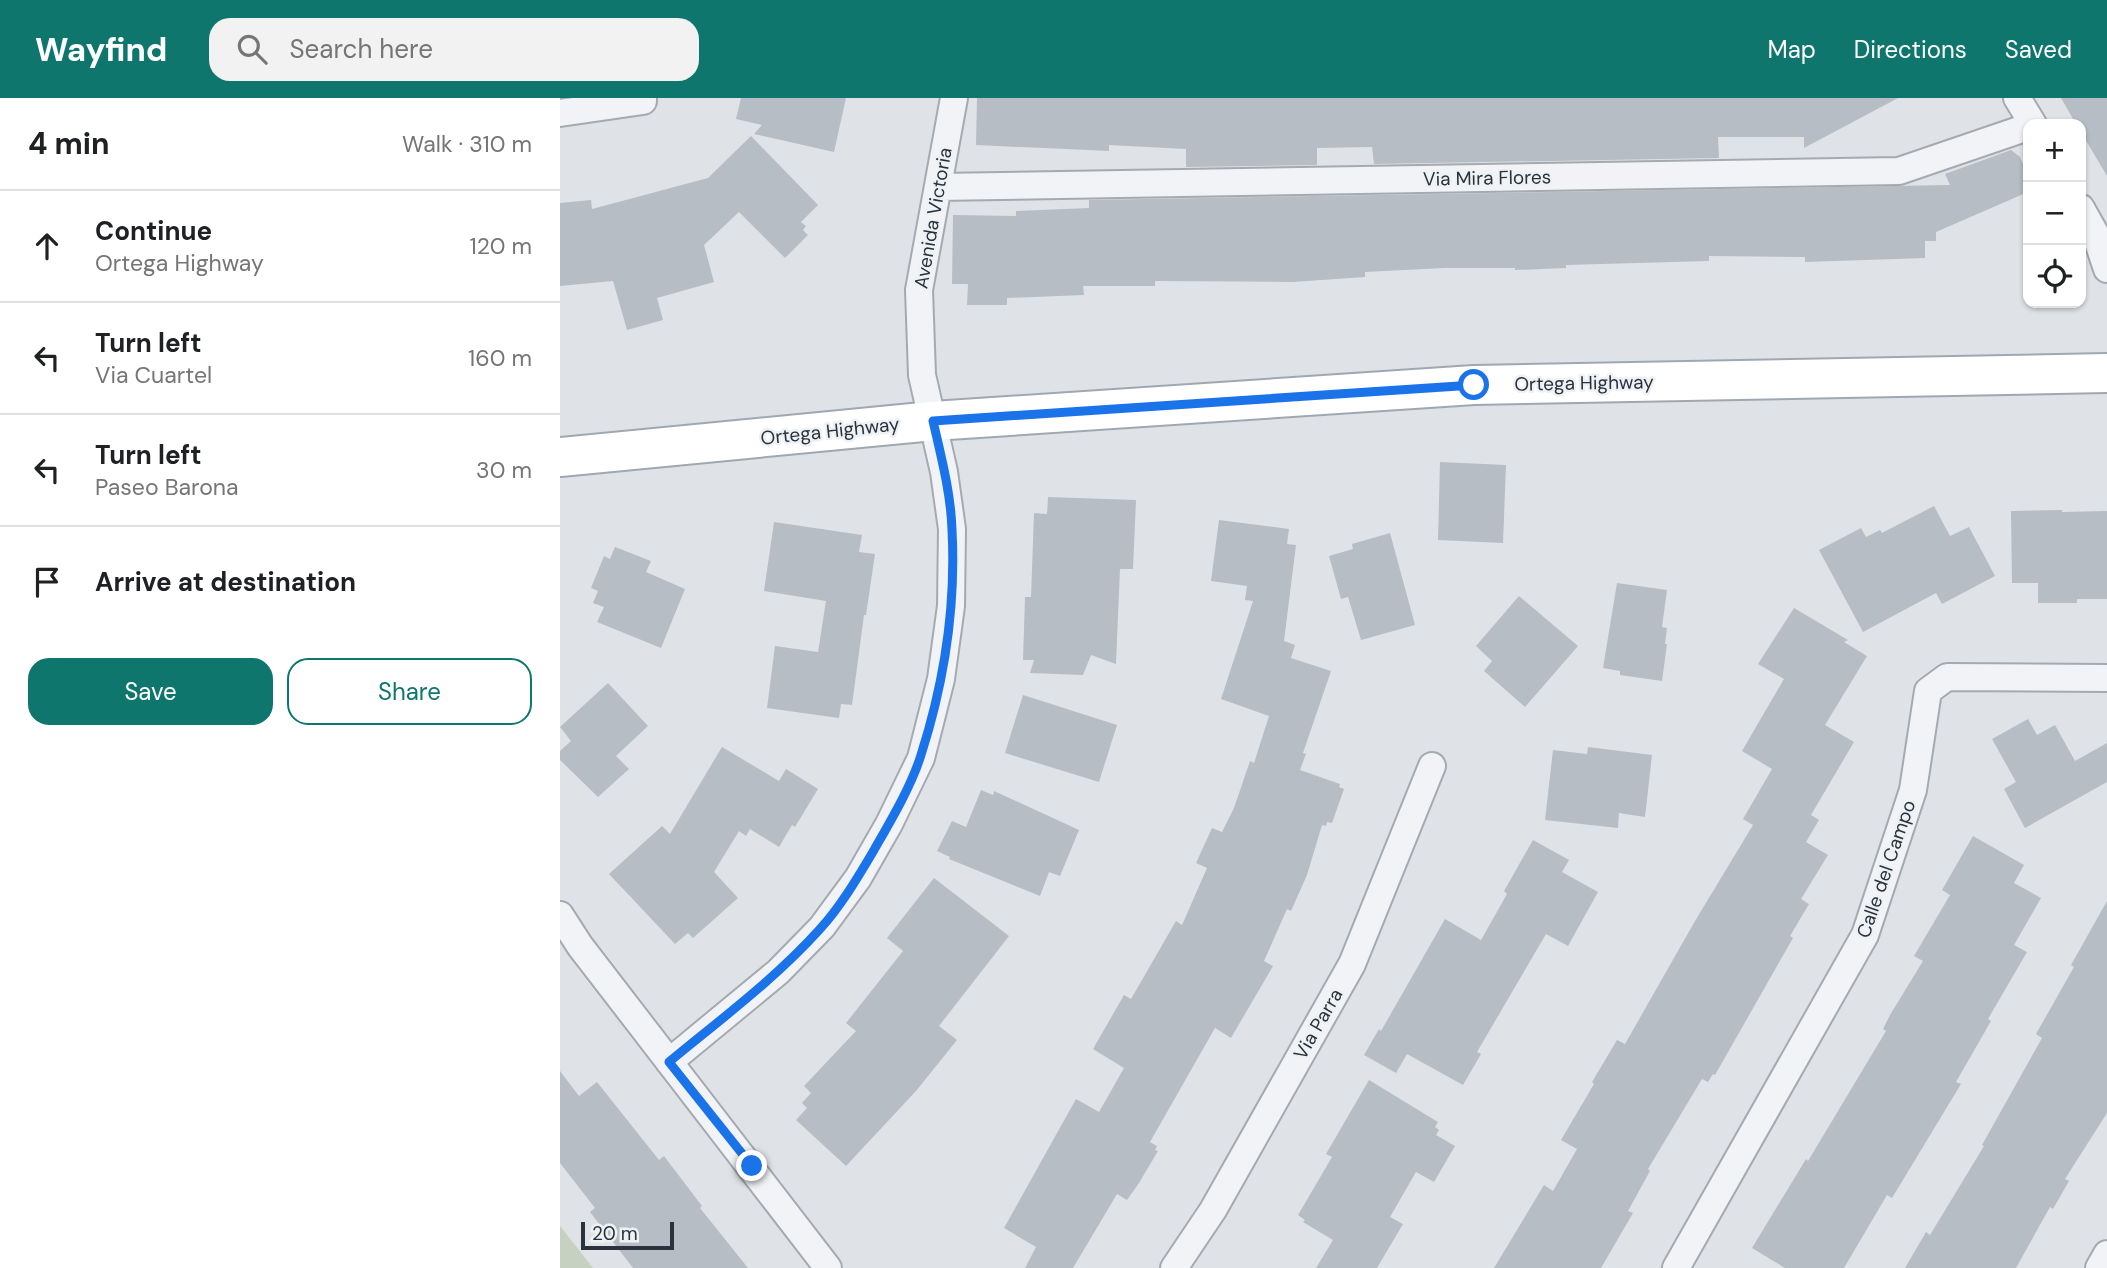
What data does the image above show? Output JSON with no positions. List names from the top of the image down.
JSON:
{
  "streets": {
    "main road": ["Ortega Highway"],
    "street": [
      "Via Mira Flores",
      "Avenida Victoria",
      "Calle del Campo",
      "Via Parra"
    ]
  },
  "crossings": [
    ["Via Mira Flores", "Avenida Victoria"],
    ["Avenida Victoria", "Ortega Highway"]
  ],
  "scale_bar": "20 m",
  "page": {
    "header": "Wayfind",
    "search": "Search here",
    "nav": ["Map", "Directions", "Saved"],
    "heading": ["4 min", "Walk · 310 m"],
    "map_buttons": ["+", "−"],
    "list": [
      ["Continue", "Ortega Highway", "120 m"],
      ["Turn left", "Via Cuartel", "160 m"],
      ["Turn left", "Paseo Barona", "30 m"],
      "Arrive at destination"
    ],
    "buttons": ["Save", "Share"],
    "scale": "20 m"
  }
}
